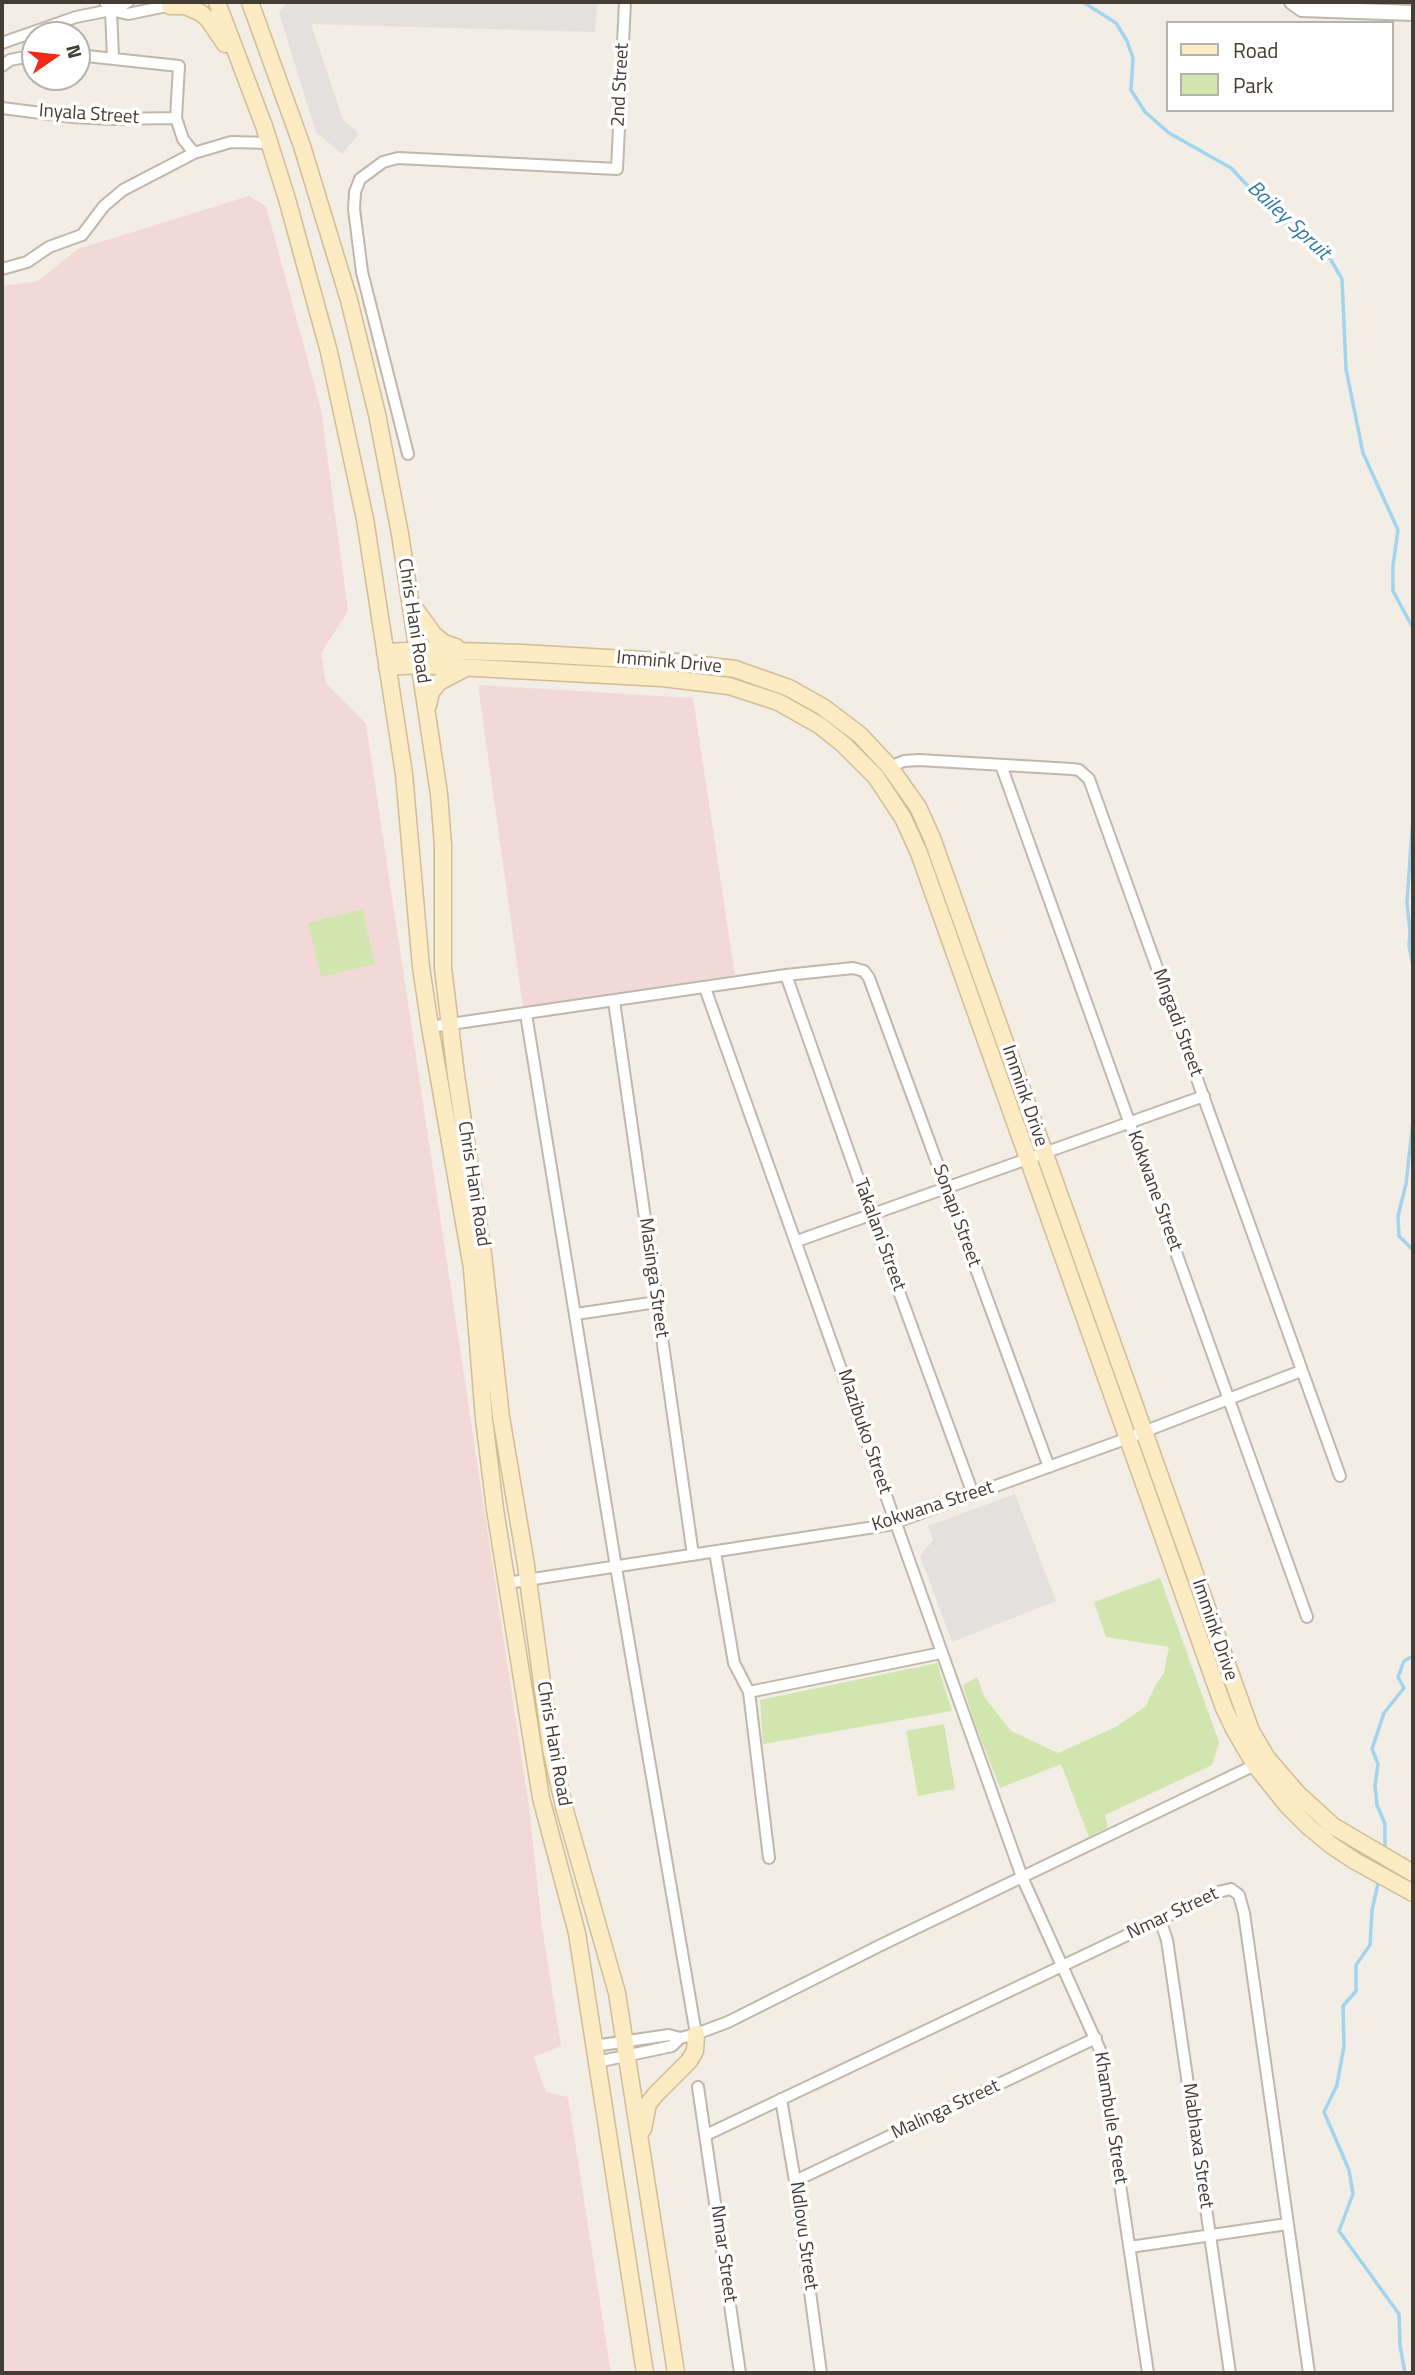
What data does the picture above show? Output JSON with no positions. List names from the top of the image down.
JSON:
{
  "streets": {
    "main road": ["Chris Hani Road", "Immink Drive"],
    "street": [
      "2nd Street",
      "Inyala Street",
      "Mngadi Street",
      "Kokwane Street",
      "Sonapi Street",
      "Takalani Street",
      "Masinga Street",
      "Mazibuko Street",
      "Kokwana Street",
      "Nmar Street",
      "Malinga Street",
      "Khambule Street",
      "Mabhaxa Street",
      "Ndlovu Street"
    ]
  },
  "crossings": [
    ["Chris Hani Road", "Immink Drive"],
    ["Chris Hani Road", "Kokwana Street"],
    ["Immink Drive", "Mngadi Street"],
    ["Immink Drive", "Kokwana Street"],
    ["Mngadi Street", "Kokwane Street"],
    ["Mngadi Street", "Kokwana Street"],
    ["Kokwane Street", "Kokwana Street"],
    ["Sonapi Street", "Takalani Street"],
    ["Sonapi Street", "Kokwana Street"],
    ["Takalani Street", "Kokwana Street"],
    ["Masinga Street", "Kokwana Street"],
    ["Mazibuko Street", "Kokwana Street"],
    ["Mazibuko Street", "Khambule Street"],
    ["Nmar Street", "Khambule Street"],
    ["Nmar Street", "Mabhaxa Street"],
    ["Nmar Street", "Ndlovu Street"],
    ["Malinga Street", "Khambule Street"],
    ["Malinga Street", "Ndlovu Street"]
  ],
  "water": ["Bailey Spruit"],
  "legend": ["Road", "Park"],
  "north": "right"
}
